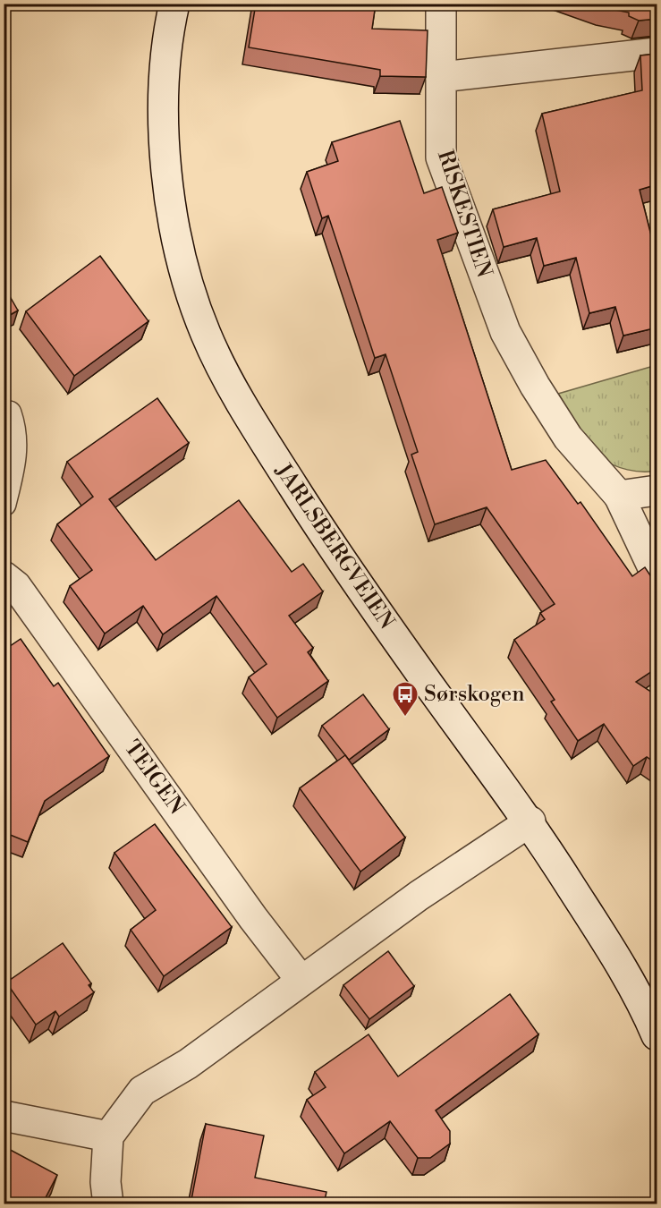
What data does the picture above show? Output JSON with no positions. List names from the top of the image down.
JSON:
{
  "streets": {
    "street": ["RISKESTIEN", "JARLSBERGVEIEN", "TEIGEN"]
  },
  "places": {
    "bus stop": ["Sørskogen"]
  }
}
